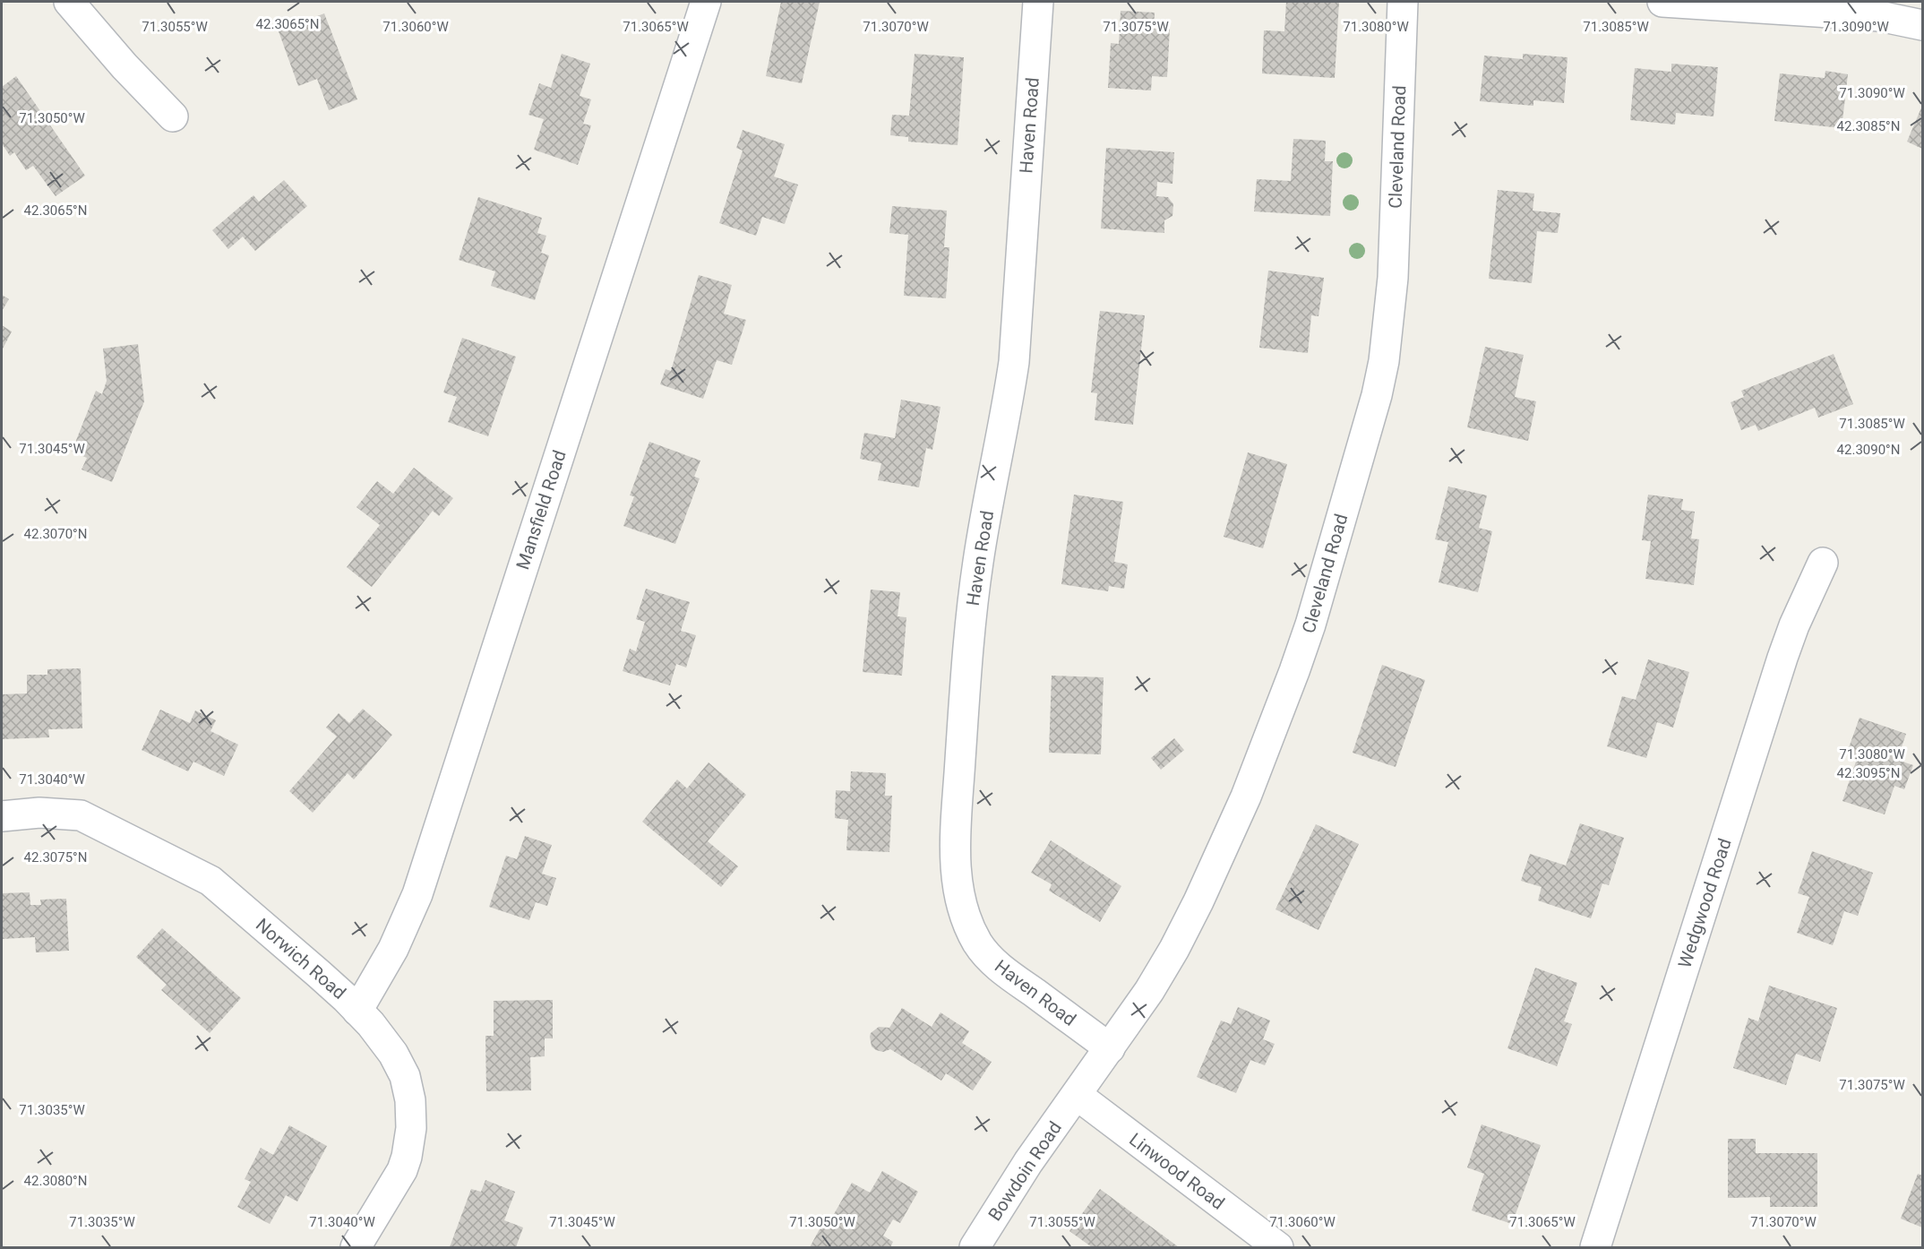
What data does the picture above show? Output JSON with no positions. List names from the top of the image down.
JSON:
{
  "streets": {
    "street": [
      "Haven Road",
      "Cleveland Road",
      "Mansfield Road",
      "Wedgwood Road",
      "Norwich Road",
      "Bowdoin Road",
      "Linwood Road"
    ]
  },
  "crossings": [
    ["Haven Road", "Cleveland Road"],
    ["Cleveland Road", "Bowdoin Road"],
    ["Cleveland Road", "Linwood Road"],
    ["Mansfield Road", "Norwich Road"],
    ["Bowdoin Road", "Linwood Road"]
  ],
  "coordinates": [
    "42.3065°N",
    "71.3055°W",
    "71.3060°W",
    "71.3065°W",
    "71.3070°W",
    "71.3075°W",
    "71.3080°W",
    "71.3085°W",
    "71.3090°W",
    "71.3050°W",
    "42.3085°N",
    "71.3045°W",
    "42.3090°N",
    "42.3070°N",
    "42.3095°N",
    "71.3040°W",
    "42.3075°N",
    "71.3035°W",
    "42.3080°N"
  ]
}
